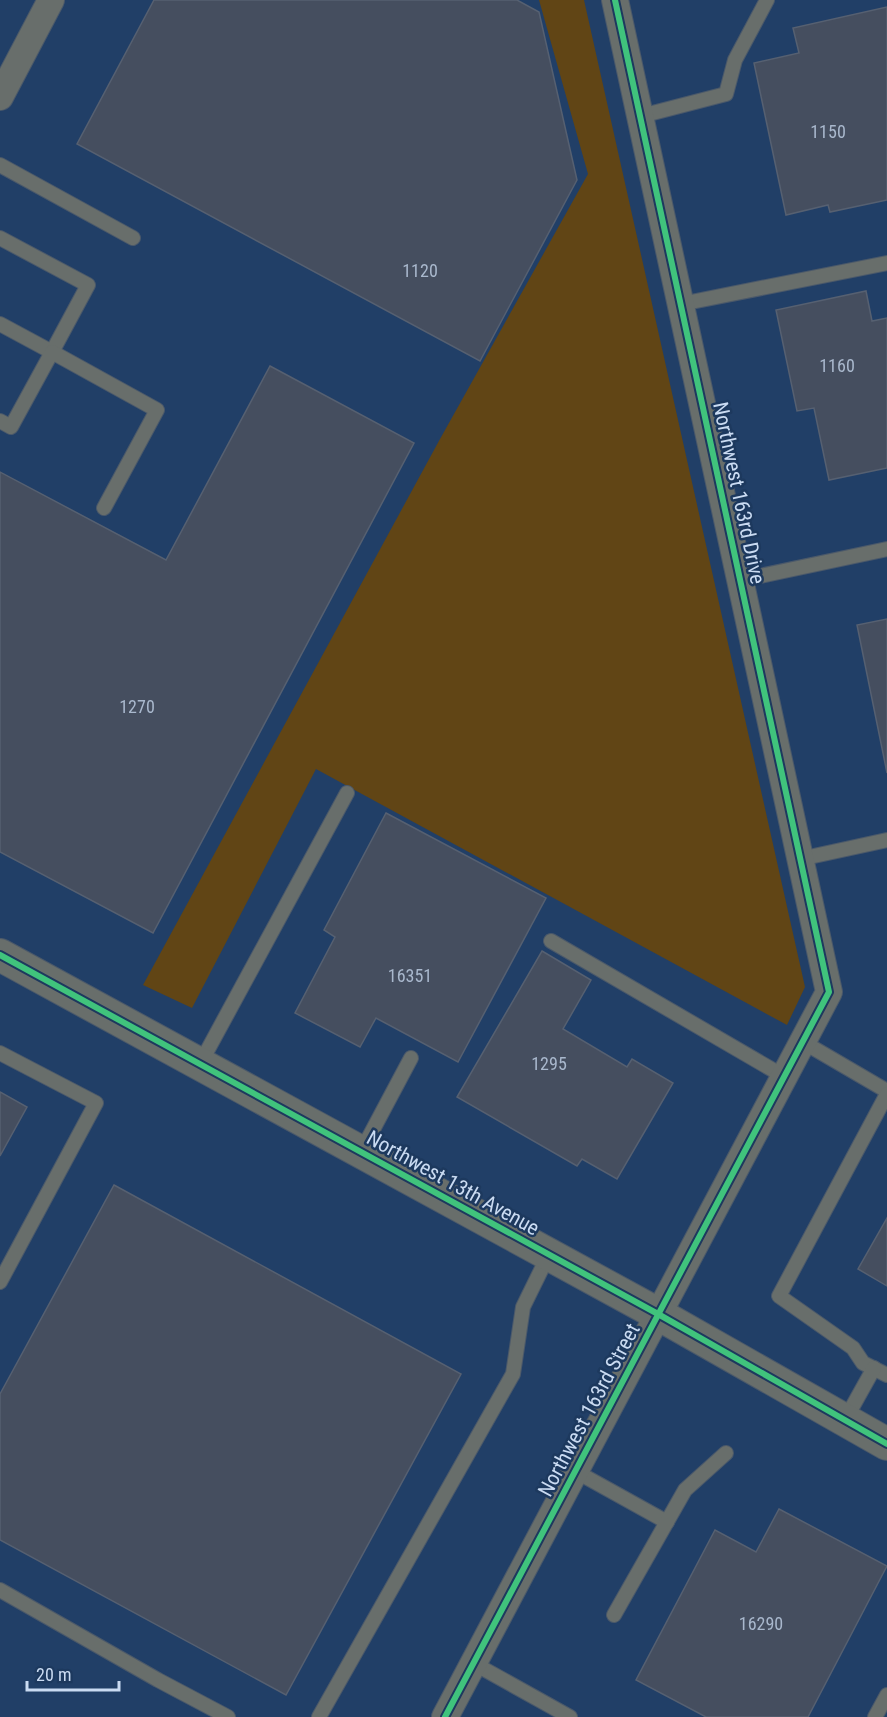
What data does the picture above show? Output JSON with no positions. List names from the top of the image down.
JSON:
{
  "streets": {
    "street": ["Northwest 163rd Drive", "Northwest 13th Avenue", "Northwest 163rd Street"]
  },
  "crossings": [
    ["Northwest 163rd Drive", "Northwest 163rd Street"],
    ["Northwest 13th Avenue", "Northwest 163rd Street"]
  ],
  "house_numbers": [
    "1150",
    "1120",
    "1160",
    "1270",
    "16351",
    "1295",
    "16290"
  ],
  "scale_bar": "20 m"
}
